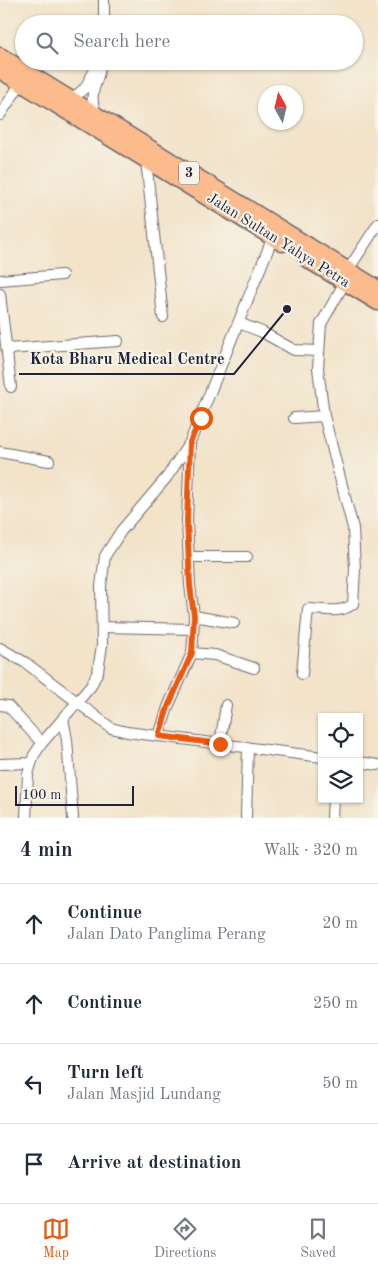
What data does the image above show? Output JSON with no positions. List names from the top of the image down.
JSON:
{
  "streets": {
    "highway": ["3", "Jalan Sultan Yahya Petra"]
  },
  "places": ["Kota Bharu Medical Centre"],
  "scale_bar": "100 m",
  "north": "top",
  "page": {
    "search": "Search here",
    "scale": "100 m",
    "heading": ["4 min", "Walk · 320 m"],
    "list": [
      ["Continue", "Jalan Dato Panglima Perang", "20 m"],
      ["Continue", "250 m"],
      ["Turn left", "Jalan Masjid Lundang", "50 m"],
      "Arrive at destination"
    ],
    "nav": ["Map", "Directions", "Saved"]
  }
}
